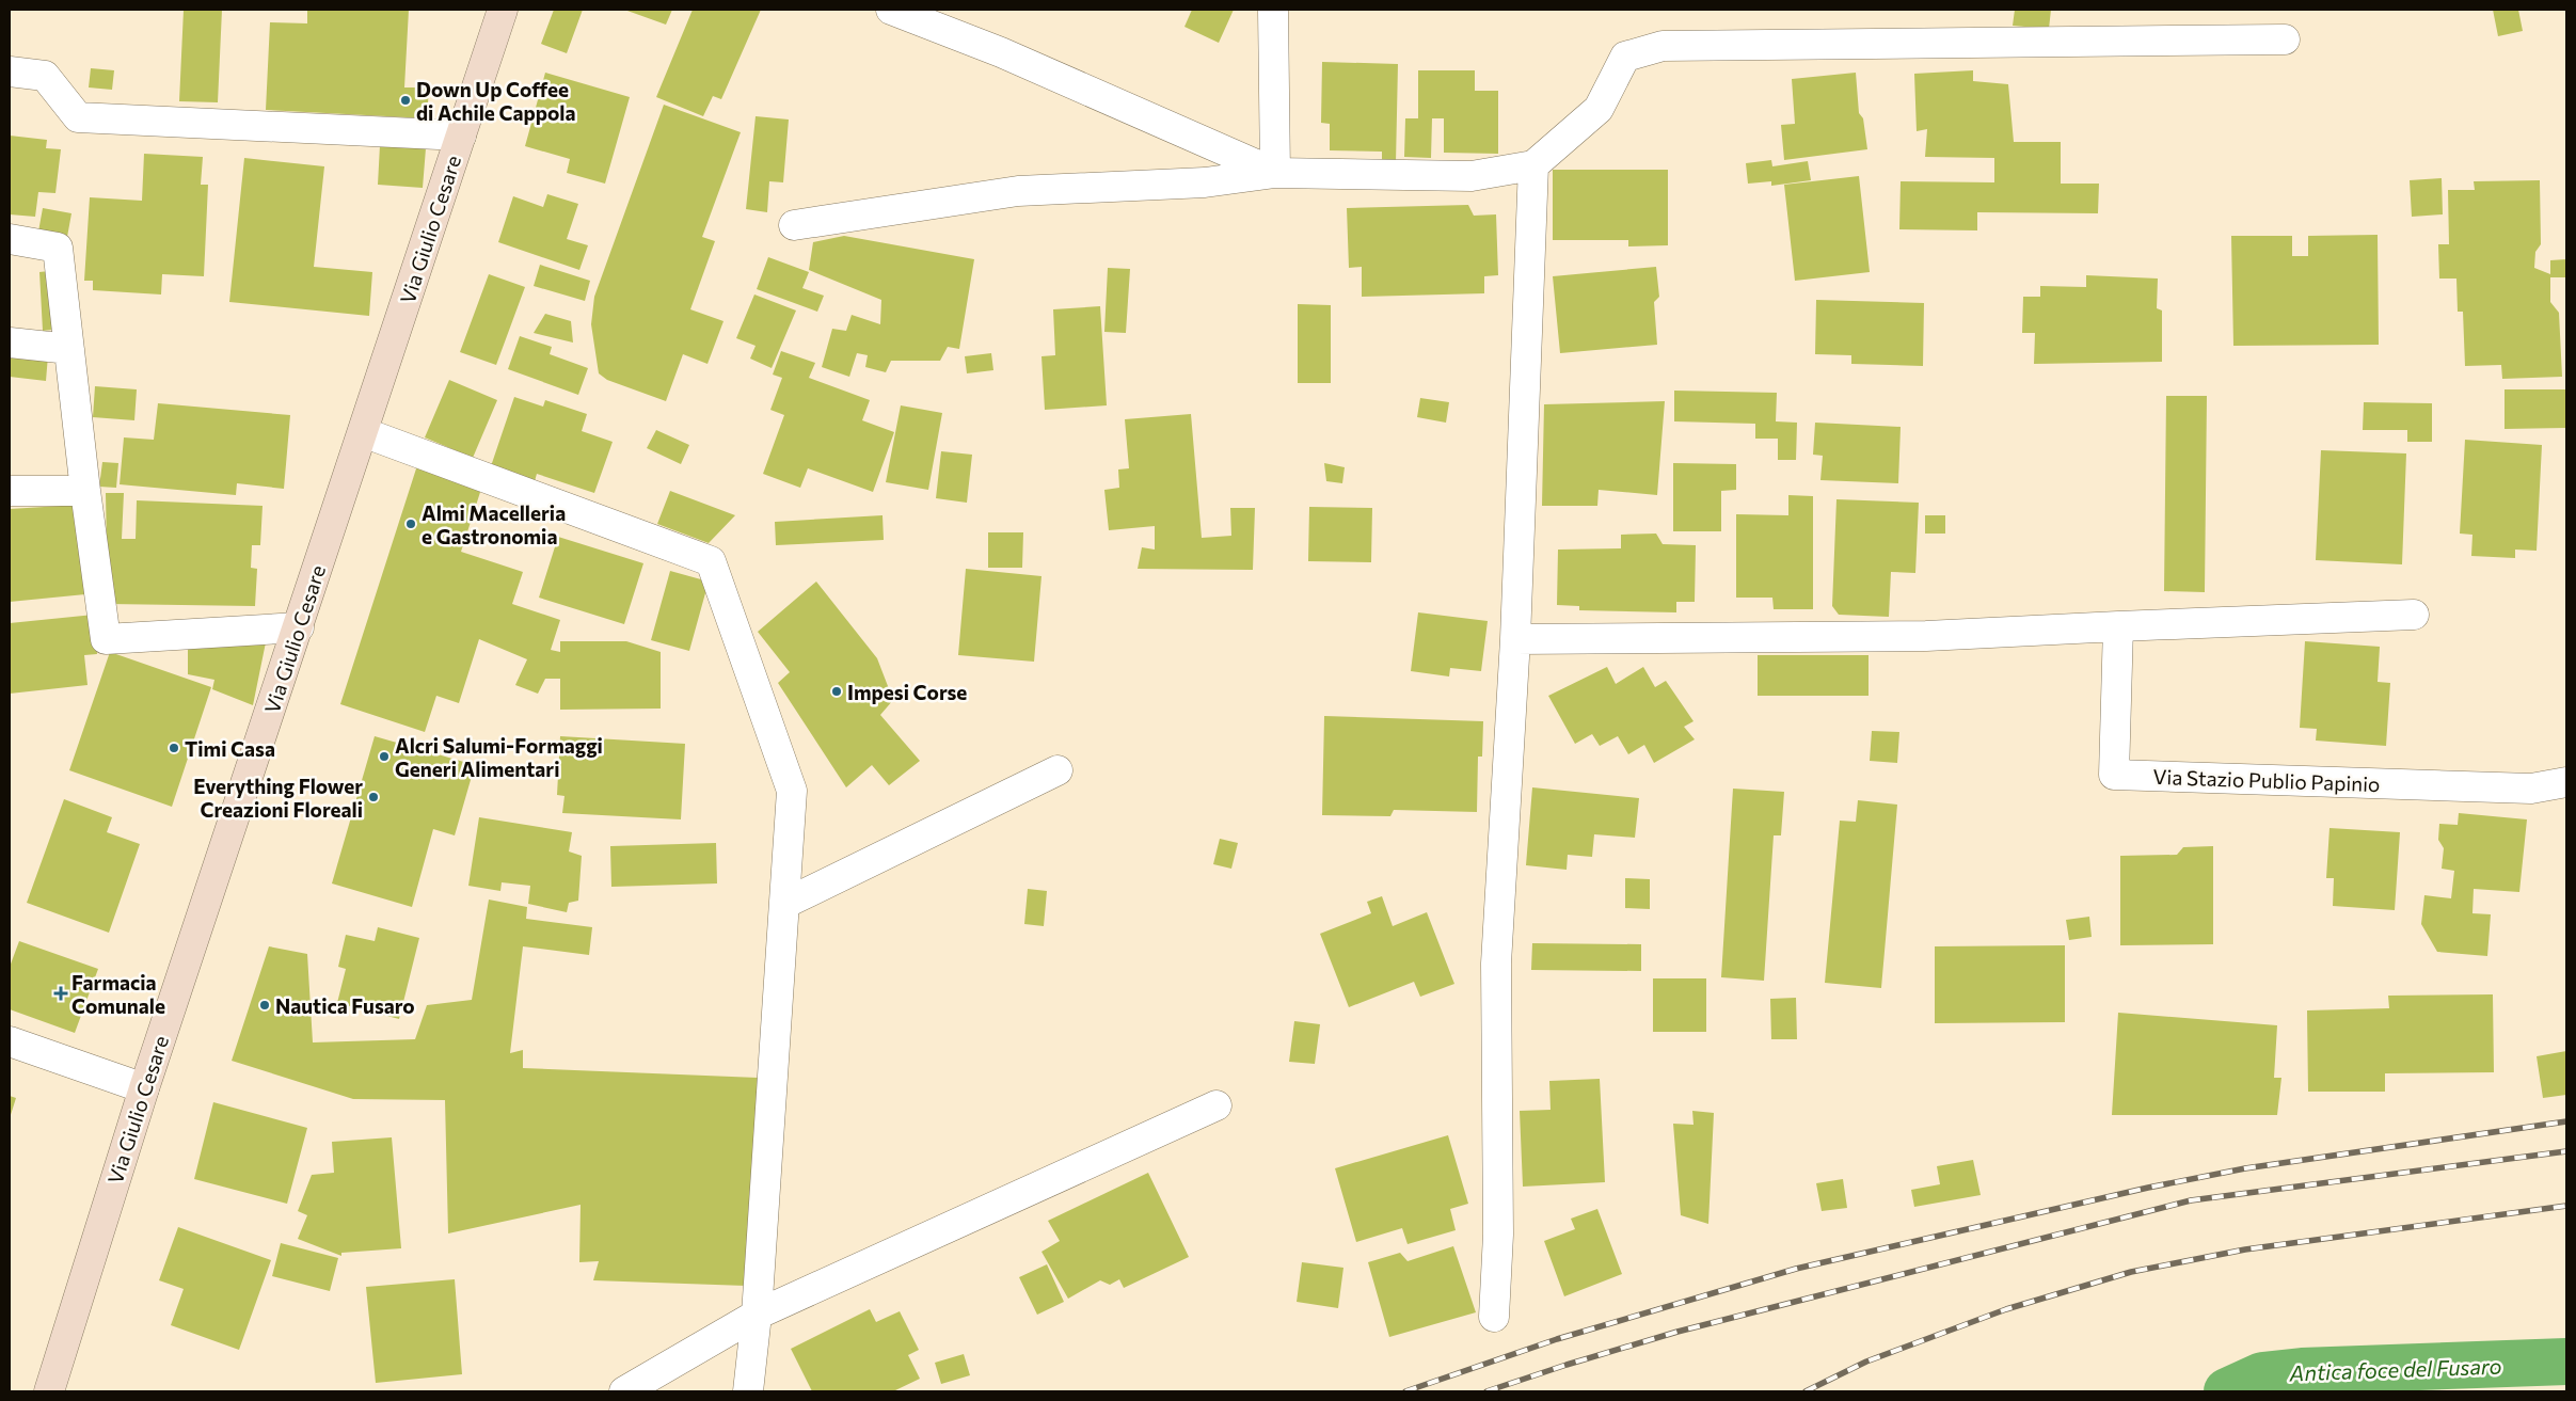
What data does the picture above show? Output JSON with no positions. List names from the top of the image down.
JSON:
{
  "streets": {
    "street": ["Via Giulio Cesare", "Via Stazio Publio Papinio"]
  },
  "water": ["Antica foce del Fusaro"],
  "places": {
    "other": [
      "Down Up Coffee di Achile Cappola",
      "Almi Macelleria e Gastronomia",
      "Impesi Corse",
      "Timi Casa",
      "Alcri Salumi-Formaggi Generi Alimentari",
      "Everything Flower Creazioni Floreali",
      "Nautica Fusaro"
    ],
    "health": ["Farmacia Comunale"]
  }
}
